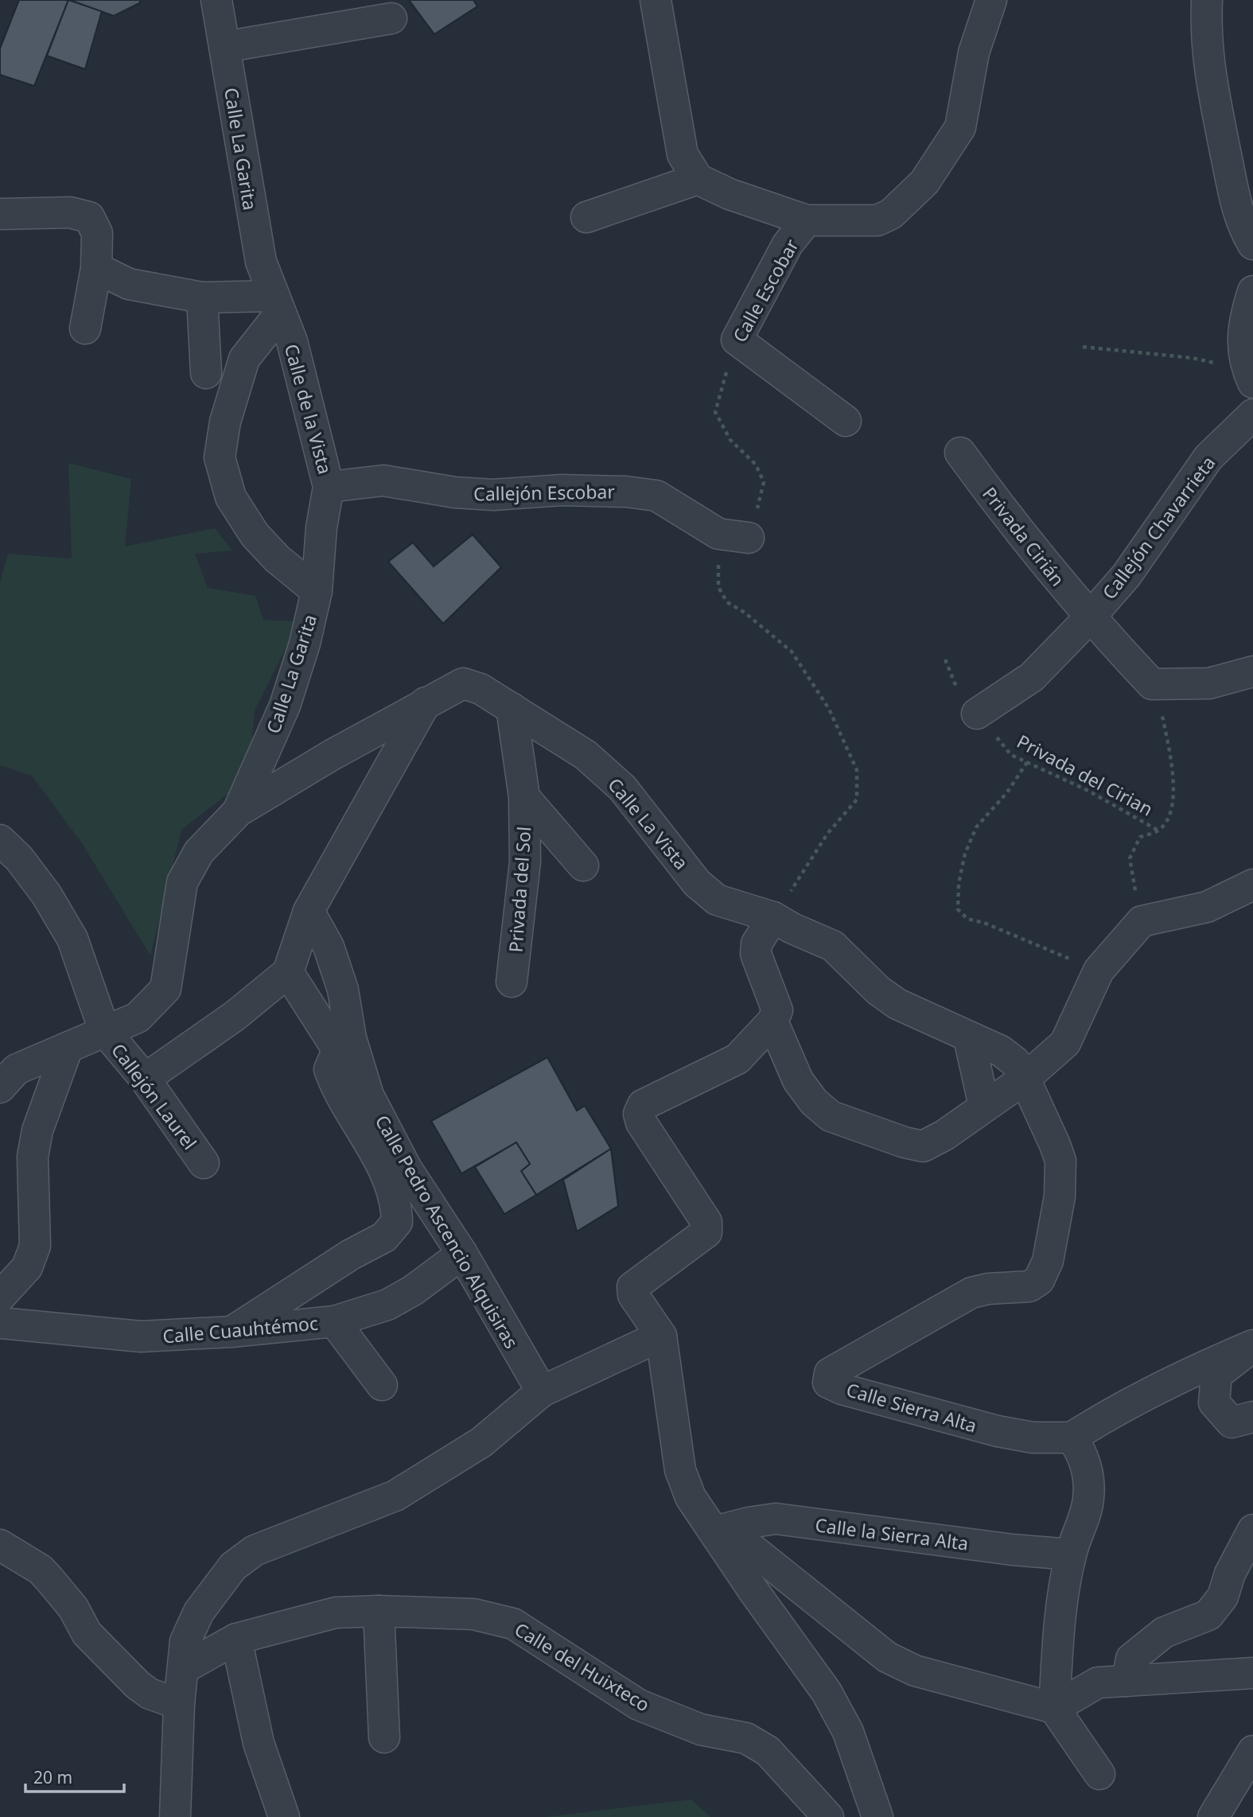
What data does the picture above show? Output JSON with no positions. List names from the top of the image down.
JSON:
{
  "streets": {
    "street": [
      "Calle La Garita",
      "Calle Escobar",
      "Calle de la Vista",
      "Callejón Escobar",
      "Callejón Chavarrieta",
      "Privada Cirián",
      "Calle La Vista",
      "Privada del Sol",
      "Callejón Laurel",
      "Calle Pedro Ascencio Alquisiras",
      "Calle Cuauhtémoc",
      "Calle Sierra Alta",
      "Calle la Sierra Alta",
      "Calle del Huixteco"
    ],
    "path": ["Privada del Cirian"]
  },
  "crossings": [
    ["Calle La Garita", "Calle de la Vista"],
    ["Calle La Garita", "Calle La Vista"],
    ["Calle Escobar", "Callejón Escobar"],
    ["Calle de la Vista", "Callejón Escobar"],
    ["Callejón Chavarrieta", "Privada Cirián"],
    ["Callejón Chavarrieta", "Privada del Cirian"],
    ["Privada Cirián", "Privada del Cirian"],
    ["Calle La Vista", "Privada del Sol"],
    ["Calle La Vista", "Calle Sierra Alta"],
    ["Calle Pedro Ascencio Alquisiras", "Calle Cuauhtémoc"]
  ],
  "scale_bar": "20 m"
}
